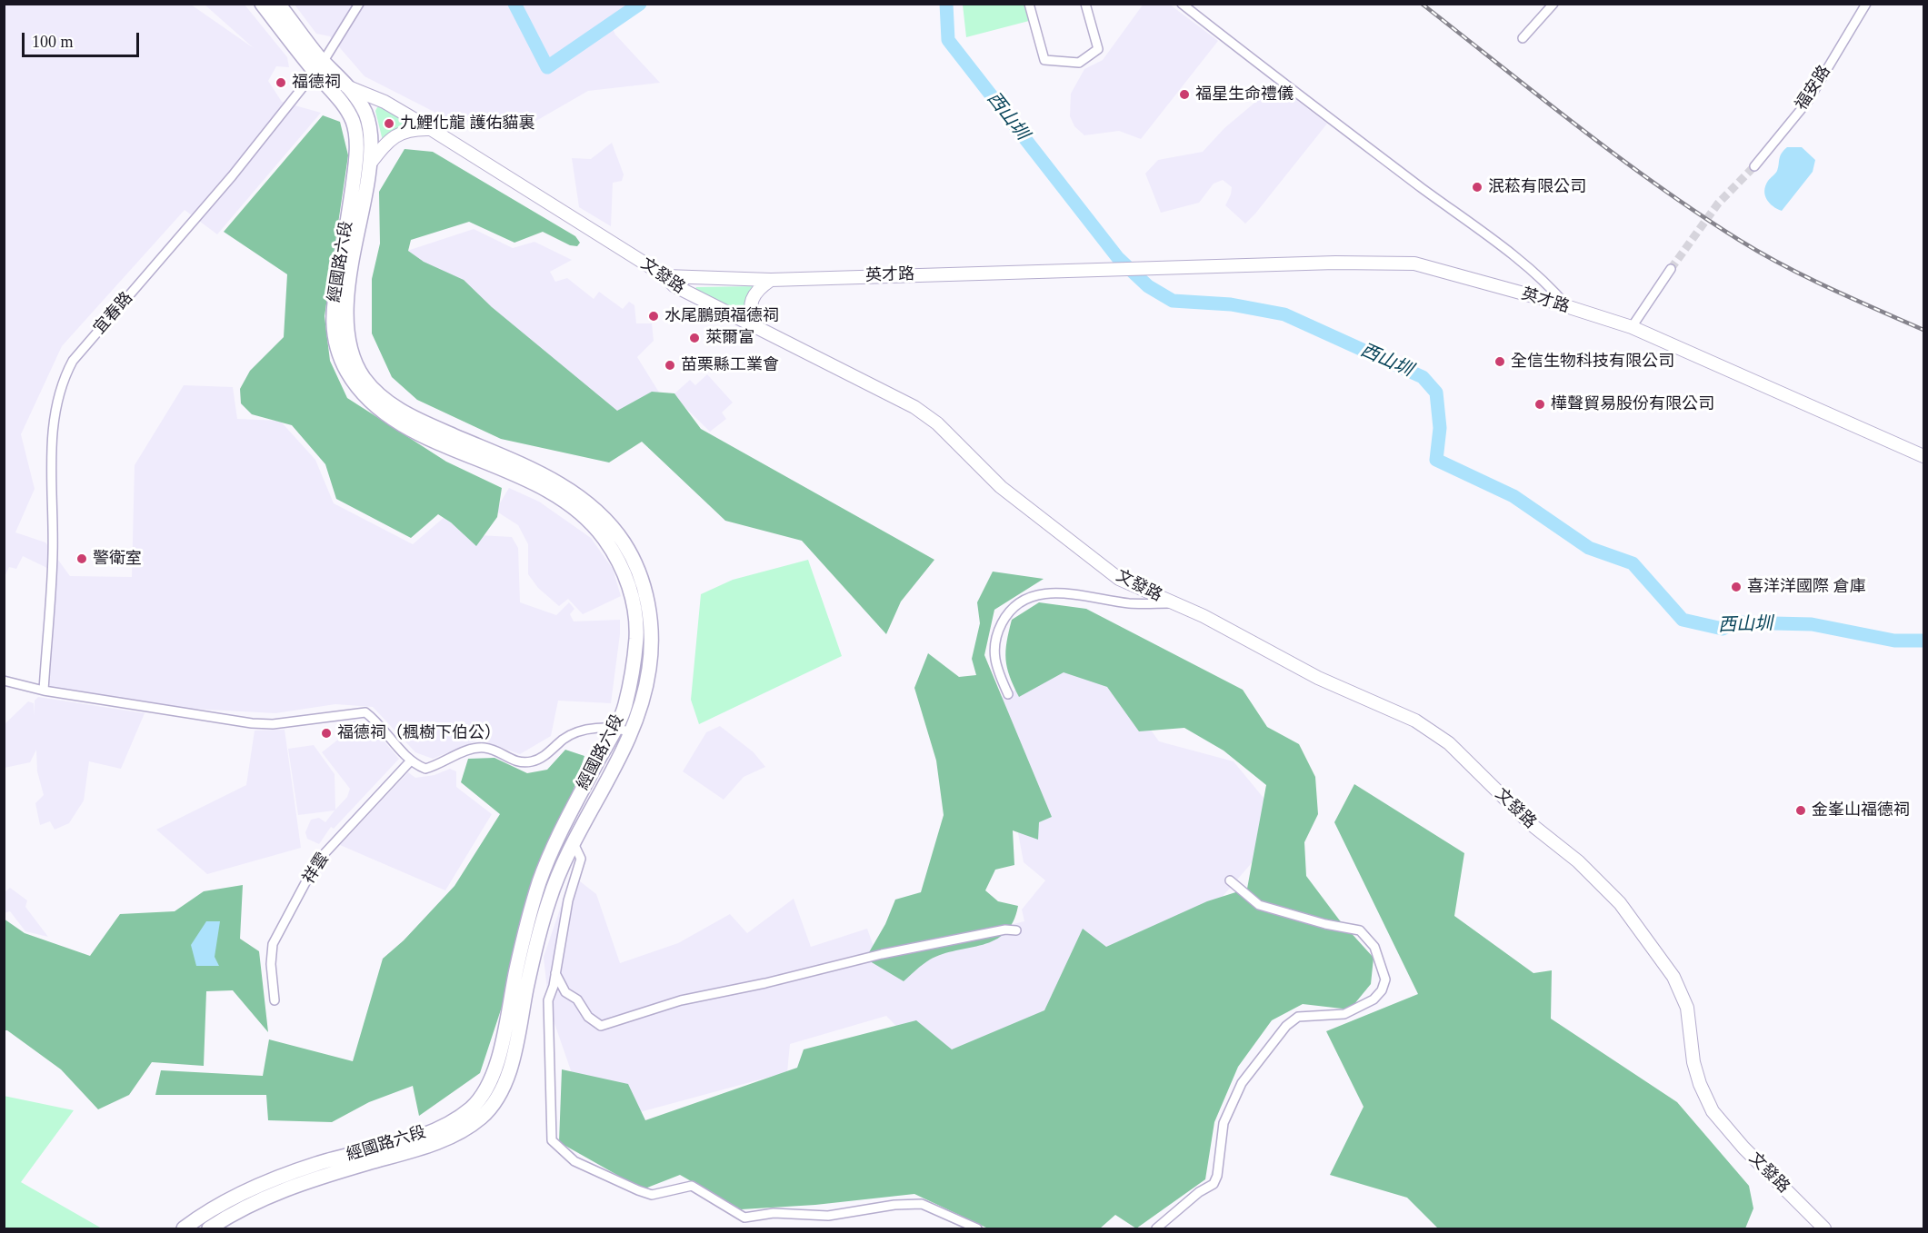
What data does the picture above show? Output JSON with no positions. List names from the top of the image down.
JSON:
{
  "streets": {
    "main road": ["經國路六段"],
    "street": [
      "福安路",
      "英才路",
      "文發路",
      "宜春路",
      "祥雲"
    ]
  },
  "crossings": [
    ["經國路六段", "文發路"],
    ["經國路六段", "宜春路"],
    ["英才路", "文發路"]
  ],
  "water": ["西山圳"],
  "places": [
    "福德祠",
    "福星生命禮儀",
    "九鯉化龍 護佑貓裏",
    "泯菘有限公司",
    "水尾鵬頭福德祠",
    "萊爾富",
    "全信生物科技有限公司",
    "苗栗縣工業會",
    "樺聲貿易股份有限公司",
    "警衛室",
    "喜洋洋國際 倉庫",
    "福德祠（楓樹下伯公）",
    "金峯山福德祠"
  ],
  "scale_bar": "100 m"
}
